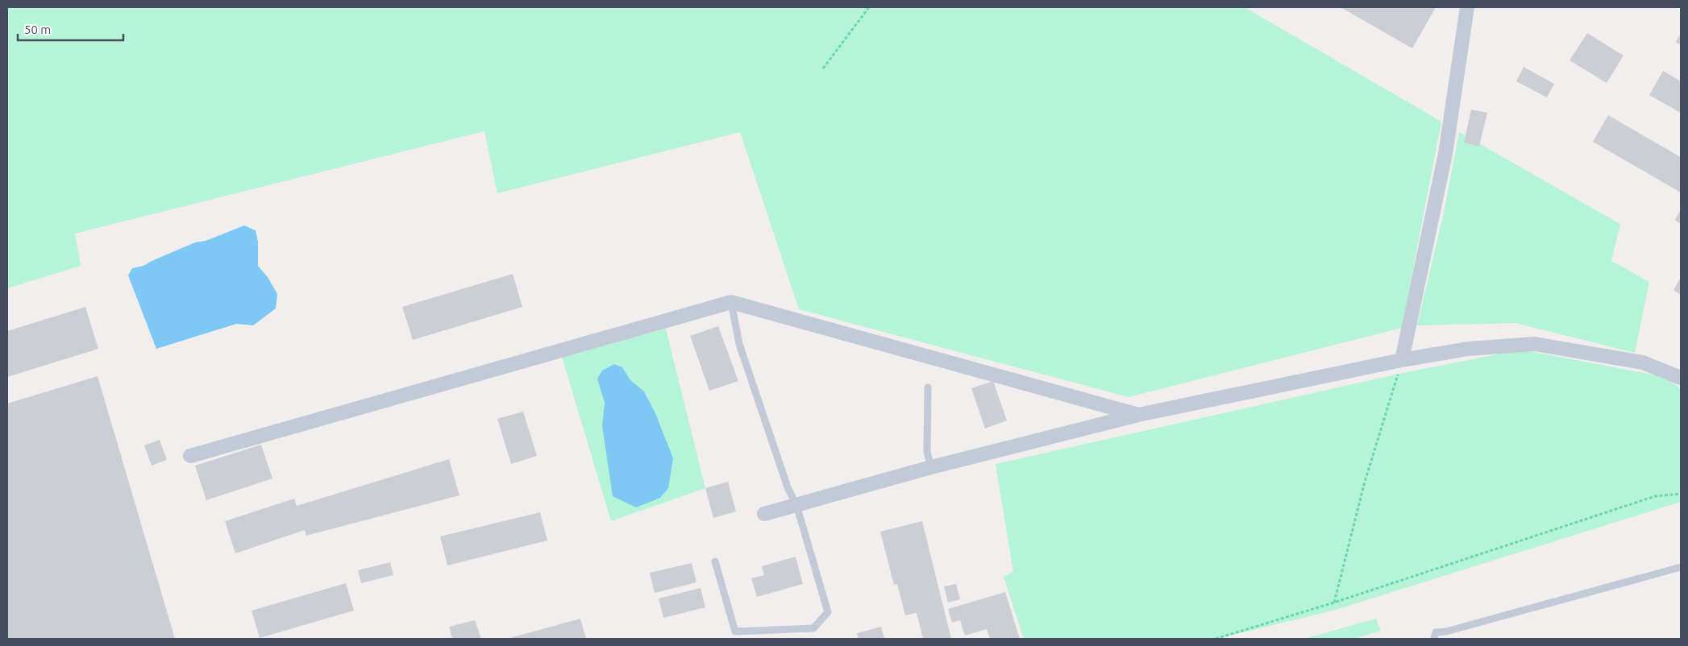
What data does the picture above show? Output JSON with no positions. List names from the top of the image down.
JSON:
{
  "scale_bar": "50 m"
}
